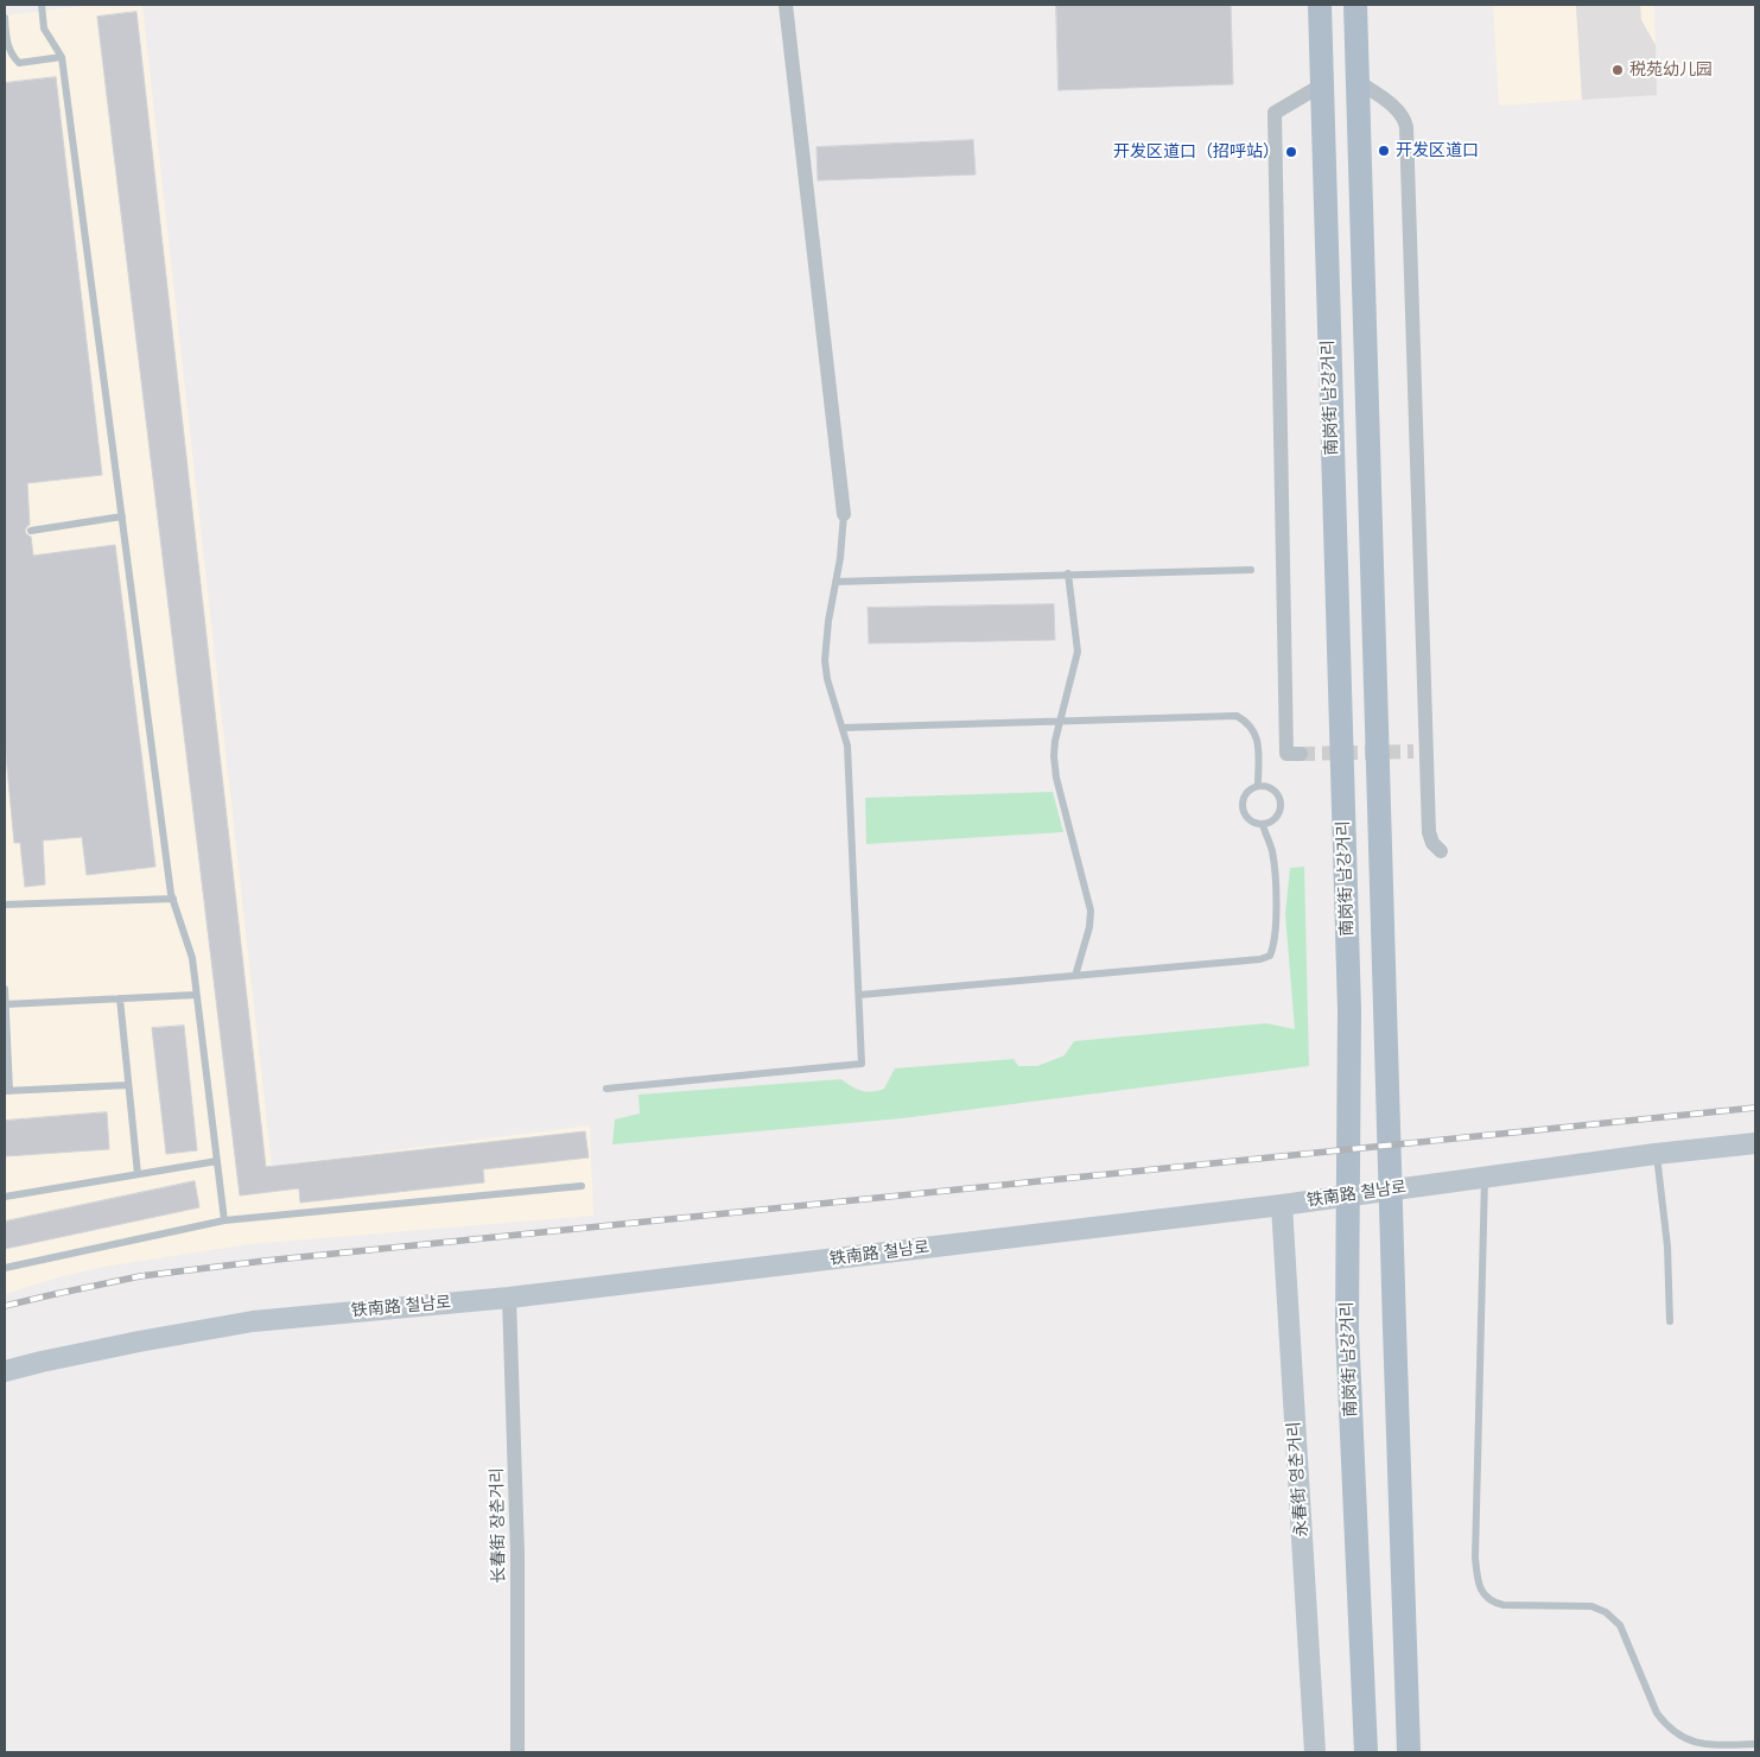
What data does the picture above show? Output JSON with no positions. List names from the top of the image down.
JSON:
{
  "streets": {
    "main road": ["南岗街 남강거리"],
    "street": ["铁南路 철남로", "永春街 영춘거리", "长春街 장춘거리"]
  },
  "crossings": [
    ["铁南路 철남로", "永春街 영춘거리"],
    ["铁南路 철남로", "长春街 장춘거리"]
  ],
  "places": ["税苑幼儿园", "开发区道口", "开发区道口（招呼站）"]
}
